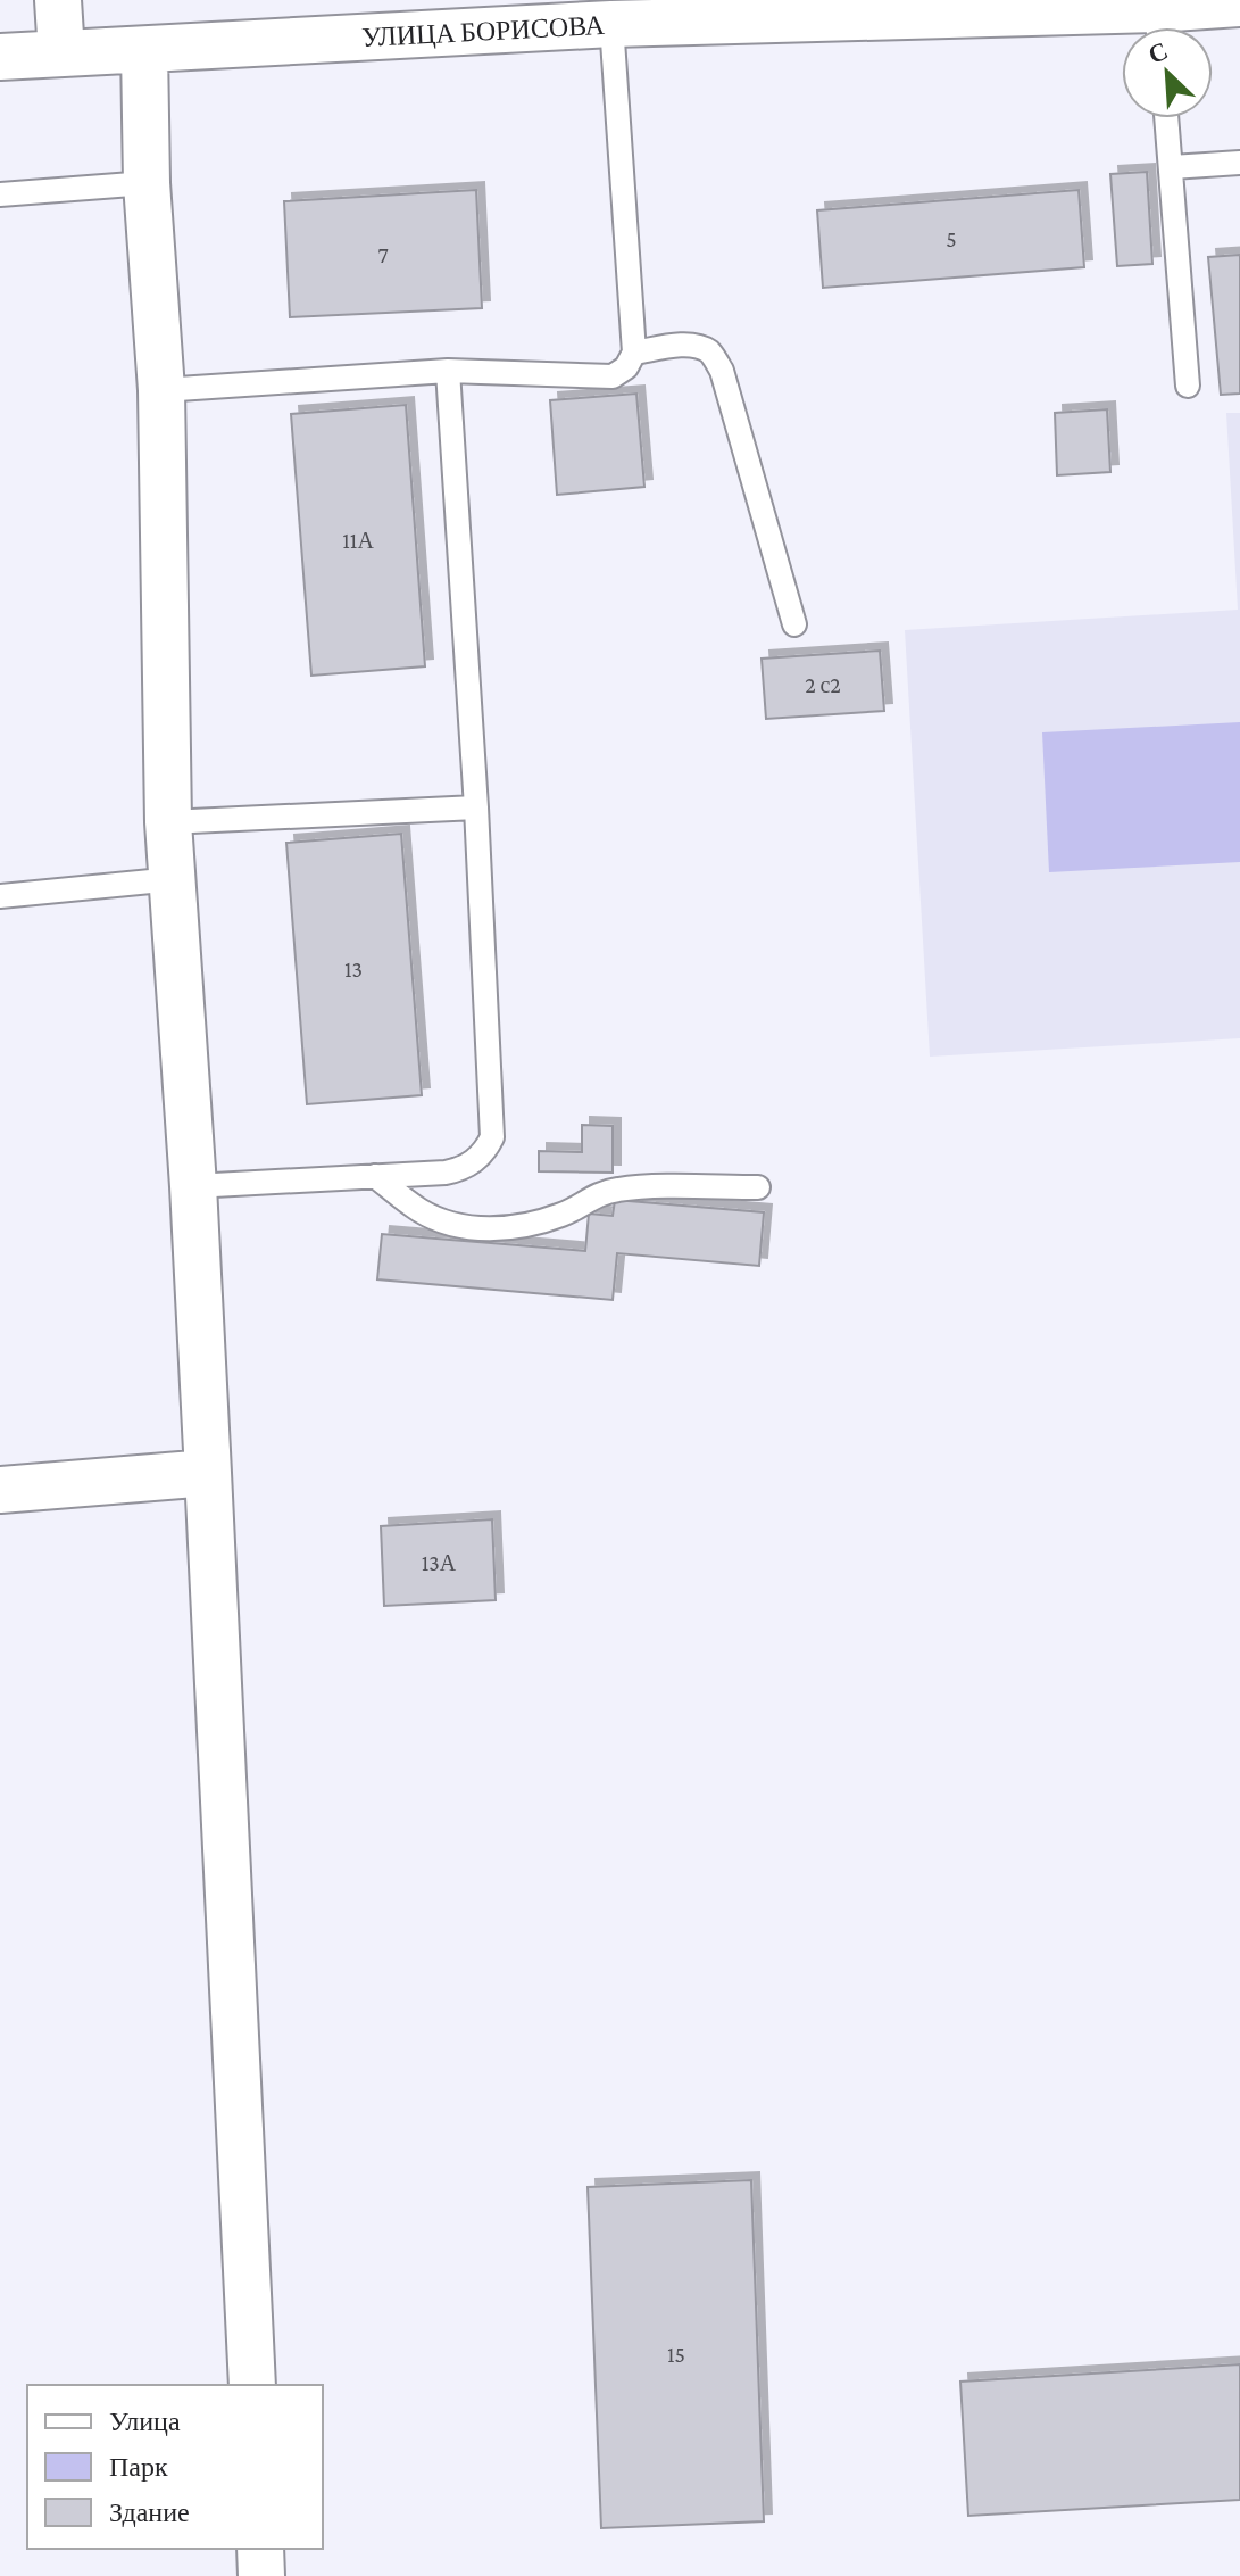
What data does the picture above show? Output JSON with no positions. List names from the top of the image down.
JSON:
{
  "streets": {
    "street": ["УЛИЦА БОРИСОВА"]
  },
  "house_numbers": [
    "5",
    "7",
    "11А",
    "2 с2",
    "13",
    "13А",
    "15"
  ],
  "legend": ["Улица", "Парк", "Здание"],
  "north": "top left"
}
